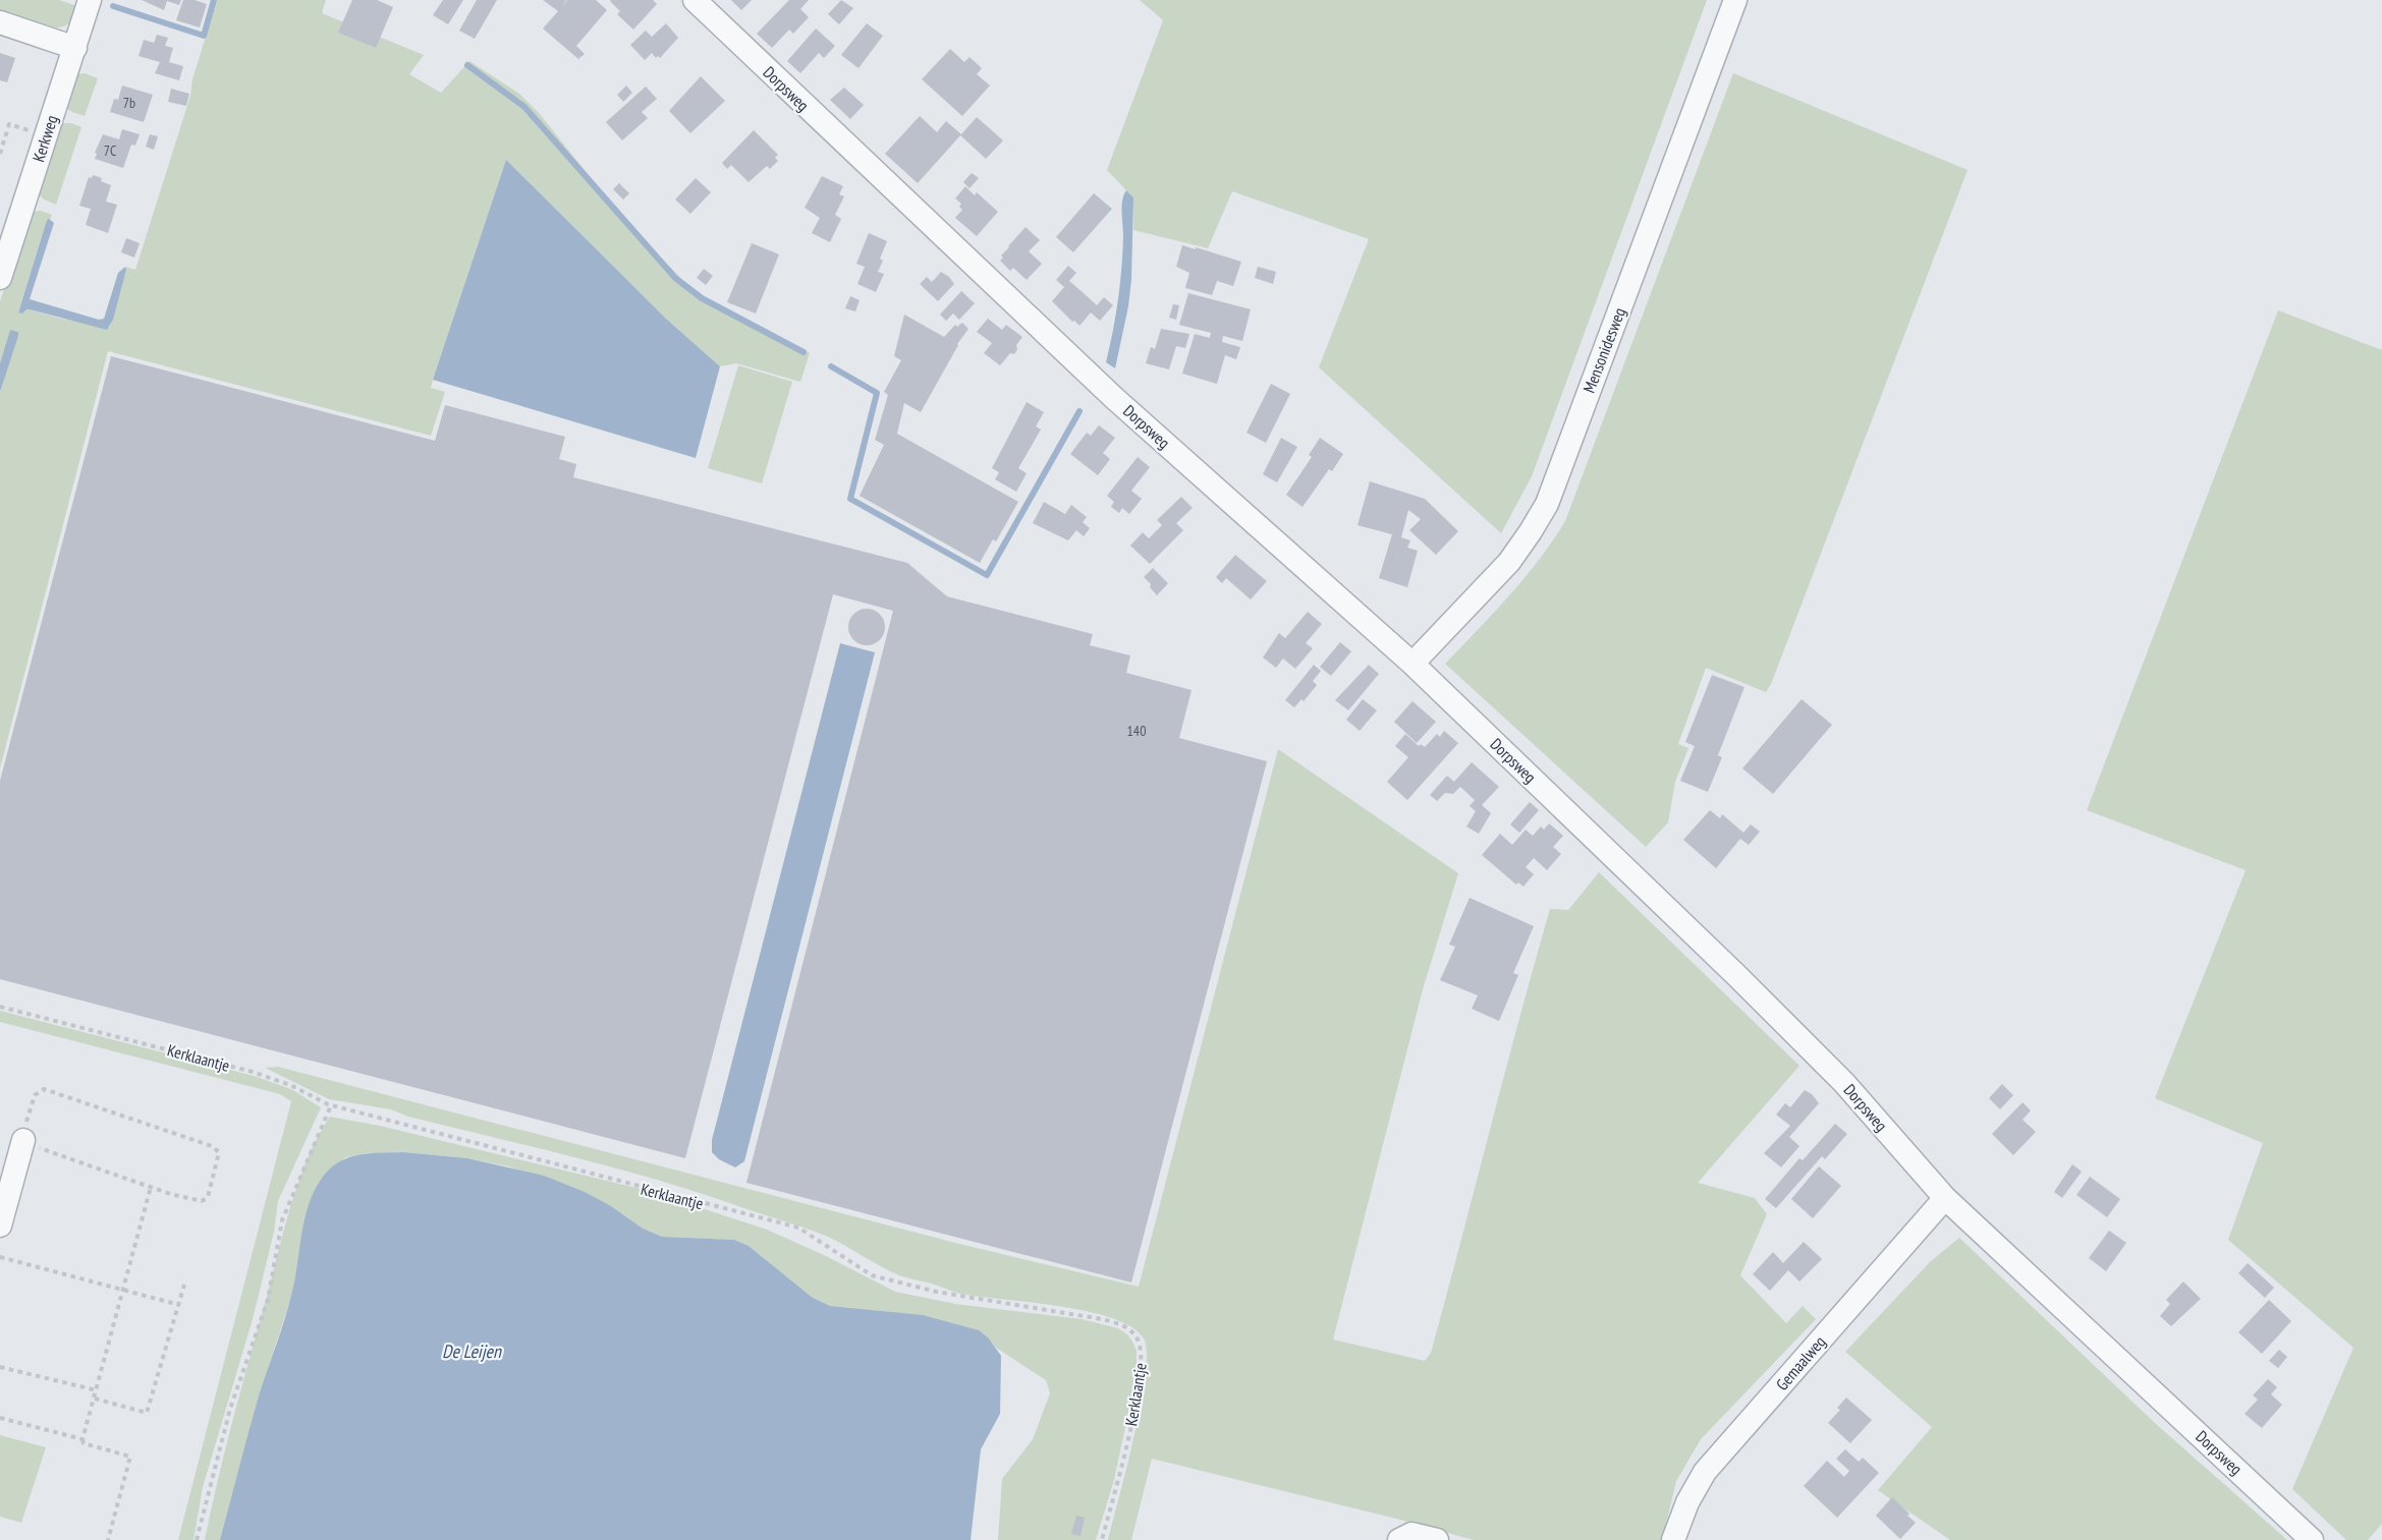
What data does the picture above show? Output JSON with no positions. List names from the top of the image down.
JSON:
{
  "streets": {
    "street": [
      "Dorpsweg",
      "Kerkweg",
      "Mensonidesweg",
      "Gemaalweg"
    ],
    "path": ["Kerklaantje"]
  },
  "crossings": [
    ["Dorpsweg", "Mensonidesweg"],
    ["Dorpsweg", "Gemaalweg"]
  ],
  "water": ["De Leijen"],
  "house_numbers": ["7b", "7C", "140"]
}
